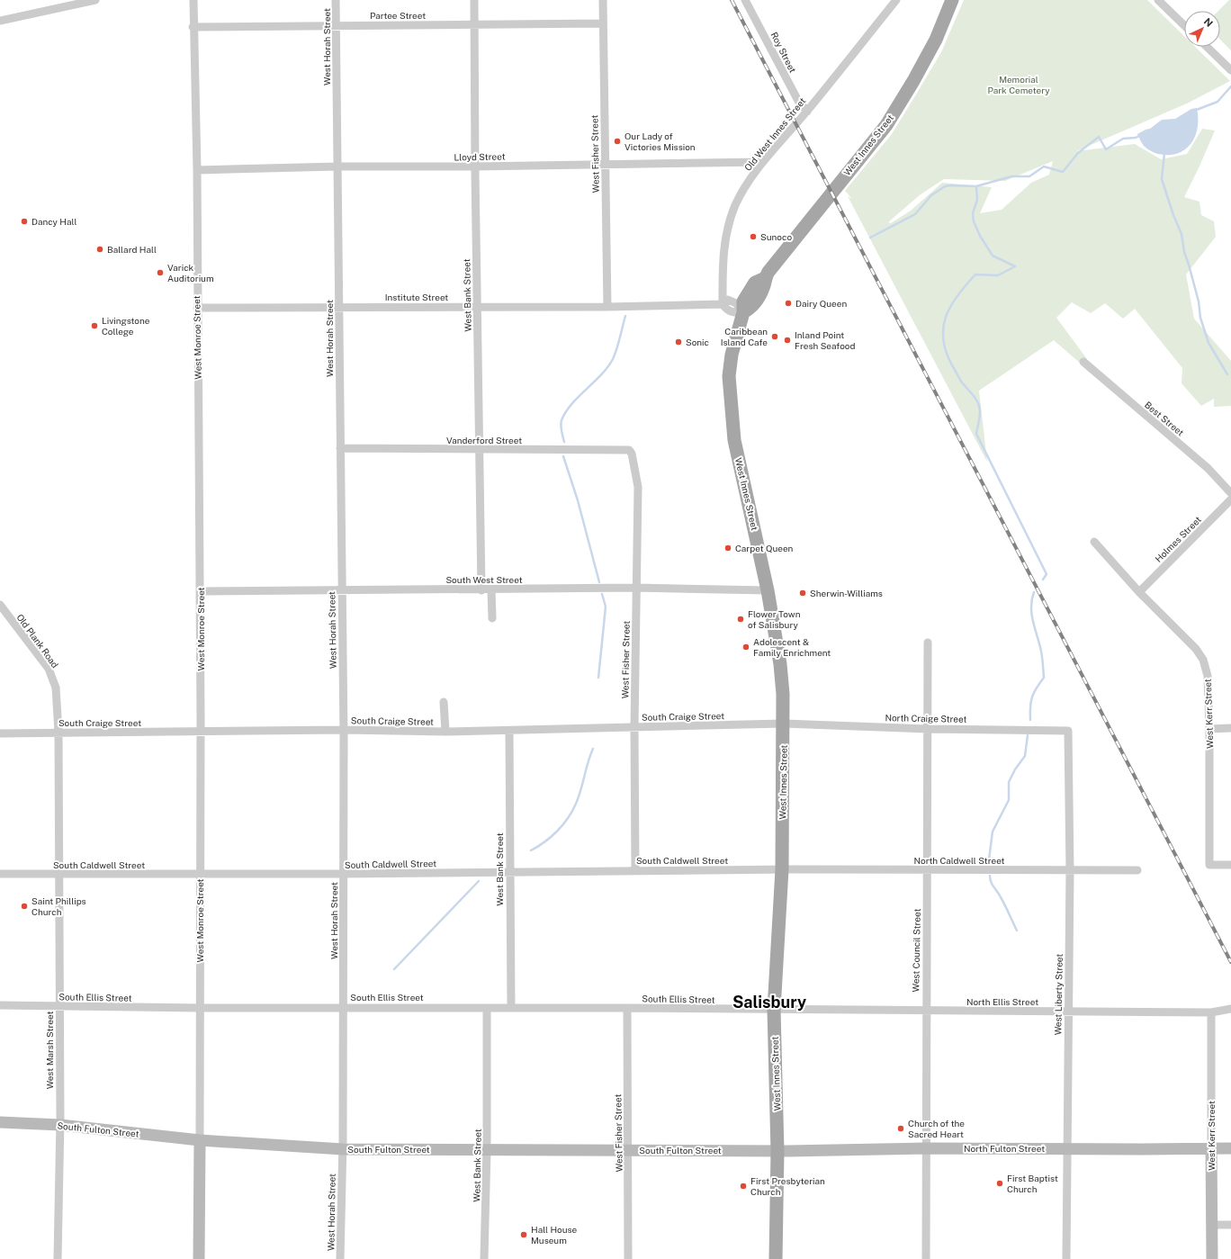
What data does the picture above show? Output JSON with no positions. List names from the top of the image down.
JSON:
{
  "streets": {
    "main road": ["West Innes Street"],
    "street": [
      "Partee Street",
      "West Horah Street",
      "Roy Street",
      "Old West Innes Street",
      "West Fisher Street",
      "Lloyd Street",
      "West Bank Street",
      "Institute Street",
      "West Monroe Street",
      "Best Street",
      "Vanderford Street",
      "Holmes Street",
      "South West Street",
      "Old Plank Road",
      "West Kerr Street",
      "South Craige Street",
      "North Craige Street",
      "South Caldwell Street",
      "North Caldwell Street",
      "West Council Street",
      "West Liberty Street",
      "South Ellis Street",
      "North Ellis Street",
      "West Marsh Street",
      "South Fulton Street",
      "North Fulton Street"
    ]
  },
  "crossings": [
    ["Partee Street", "West Horah Street"],
    ["Partee Street", "West Fisher Street"],
    ["Partee Street", "West Bank Street"],
    ["Partee Street", "West Monroe Street"],
    ["West Horah Street", "Lloyd Street"],
    ["West Horah Street", "Institute Street"],
    ["West Horah Street", "Vanderford Street"],
    ["West Horah Street", "South West Street"],
    ["West Horah Street", "South Craige Street"],
    ["West Horah Street", "South Caldwell Street"],
    ["West Horah Street", "South Ellis Street"],
    ["West Horah Street", "South Fulton Street"],
    ["Roy Street", "Old West Innes Street"],
    ["Old West Innes Street", "Lloyd Street"],
    ["Old West Innes Street", "Institute Street"],
    ["West Innes Street", "Institute Street"],
    ["West Innes Street", "South West Street"],
    ["West Innes Street", "South Craige Street"],
    ["West Innes Street", "North Craige Street"],
    ["West Innes Street", "South Caldwell Street"],
    ["West Innes Street", "North Caldwell Street"],
    ["West Innes Street", "South Ellis Street"],
    ["West Innes Street", "North Ellis Street"],
    ["West Innes Street", "South Fulton Street"],
    ["West Innes Street", "North Fulton Street"],
    ["West Fisher Street", "Lloyd Street"],
    ["West Fisher Street", "Institute Street"],
    ["West Fisher Street", "Vanderford Street"],
    ["West Fisher Street", "South West Street"],
    ["West Fisher Street", "South Craige Street"],
    ["West Fisher Street", "South Caldwell Street"],
    ["West Fisher Street", "South Ellis Street"],
    ["West Fisher Street", "South Fulton Street"],
    ["Lloyd Street", "West Bank Street"],
    ["Lloyd Street", "West Monroe Street"],
    ["West Bank Street", "Institute Street"],
    ["West Bank Street", "Vanderford Street"],
    ["West Bank Street", "South West Street"],
    ["West Bank Street", "South Craige Street"],
    ["West Bank Street", "South Caldwell Street"],
    ["West Bank Street", "South Ellis Street"],
    ["West Bank Street", "South Fulton Street"],
    ["Institute Street", "West Monroe Street"],
    ["West Monroe Street", "South West Street"],
    ["West Monroe Street", "South Craige Street"],
    ["West Monroe Street", "South Caldwell Street"],
    ["West Monroe Street", "South Ellis Street"],
    ["West Monroe Street", "South Fulton Street"],
    ["Holmes Street", "West Kerr Street"],
    ["Old Plank Road", "South Craige Street"],
    ["Old Plank Road", "West Marsh Street"],
    ["West Kerr Street", "North Ellis Street"],
    ["West Kerr Street", "North Fulton Street"],
    ["South Craige Street", "North Craige Street"],
    ["South Craige Street", "West Marsh Street"],
    ["North Craige Street", "West Council Street"],
    ["North Craige Street", "West Liberty Street"],
    ["South Caldwell Street", "North Caldwell Street"],
    ["South Caldwell Street", "West Marsh Street"],
    ["North Caldwell Street", "West Council Street"],
    ["North Caldwell Street", "West Liberty Street"],
    ["West Council Street", "North Ellis Street"],
    ["West Council Street", "North Fulton Street"],
    ["West Liberty Street", "North Ellis Street"],
    ["West Liberty Street", "North Fulton Street"],
    ["South Ellis Street", "North Ellis Street"],
    ["South Ellis Street", "West Marsh Street"],
    ["West Marsh Street", "South Fulton Street"],
    ["South Fulton Street", "North Fulton Street"]
  ],
  "districts": ["Salisbury"],
  "parks": ["Memorial Park Cemetery"],
  "places": [
    "Our Lady of Victories Mission",
    "Dancy Hall",
    "Sunoco",
    "Ballard Hall",
    "Varick Auditorium",
    "Dairy Queen",
    "Livingstone College",
    "Caribbean Island Cafe",
    "Inland Point Fresh Seafood",
    "Sonic",
    "Carpet Queen",
    "Sherwin-Williams",
    "Flower Town of Salisbury",
    "Adolescent & Family Enrichment",
    "Saint Phillips Church",
    "Church of the Sacred Heart",
    "First Baptist Church",
    "First Presbyterian Church",
    "Hall House Museum"
  ],
  "north": "top right"
}
